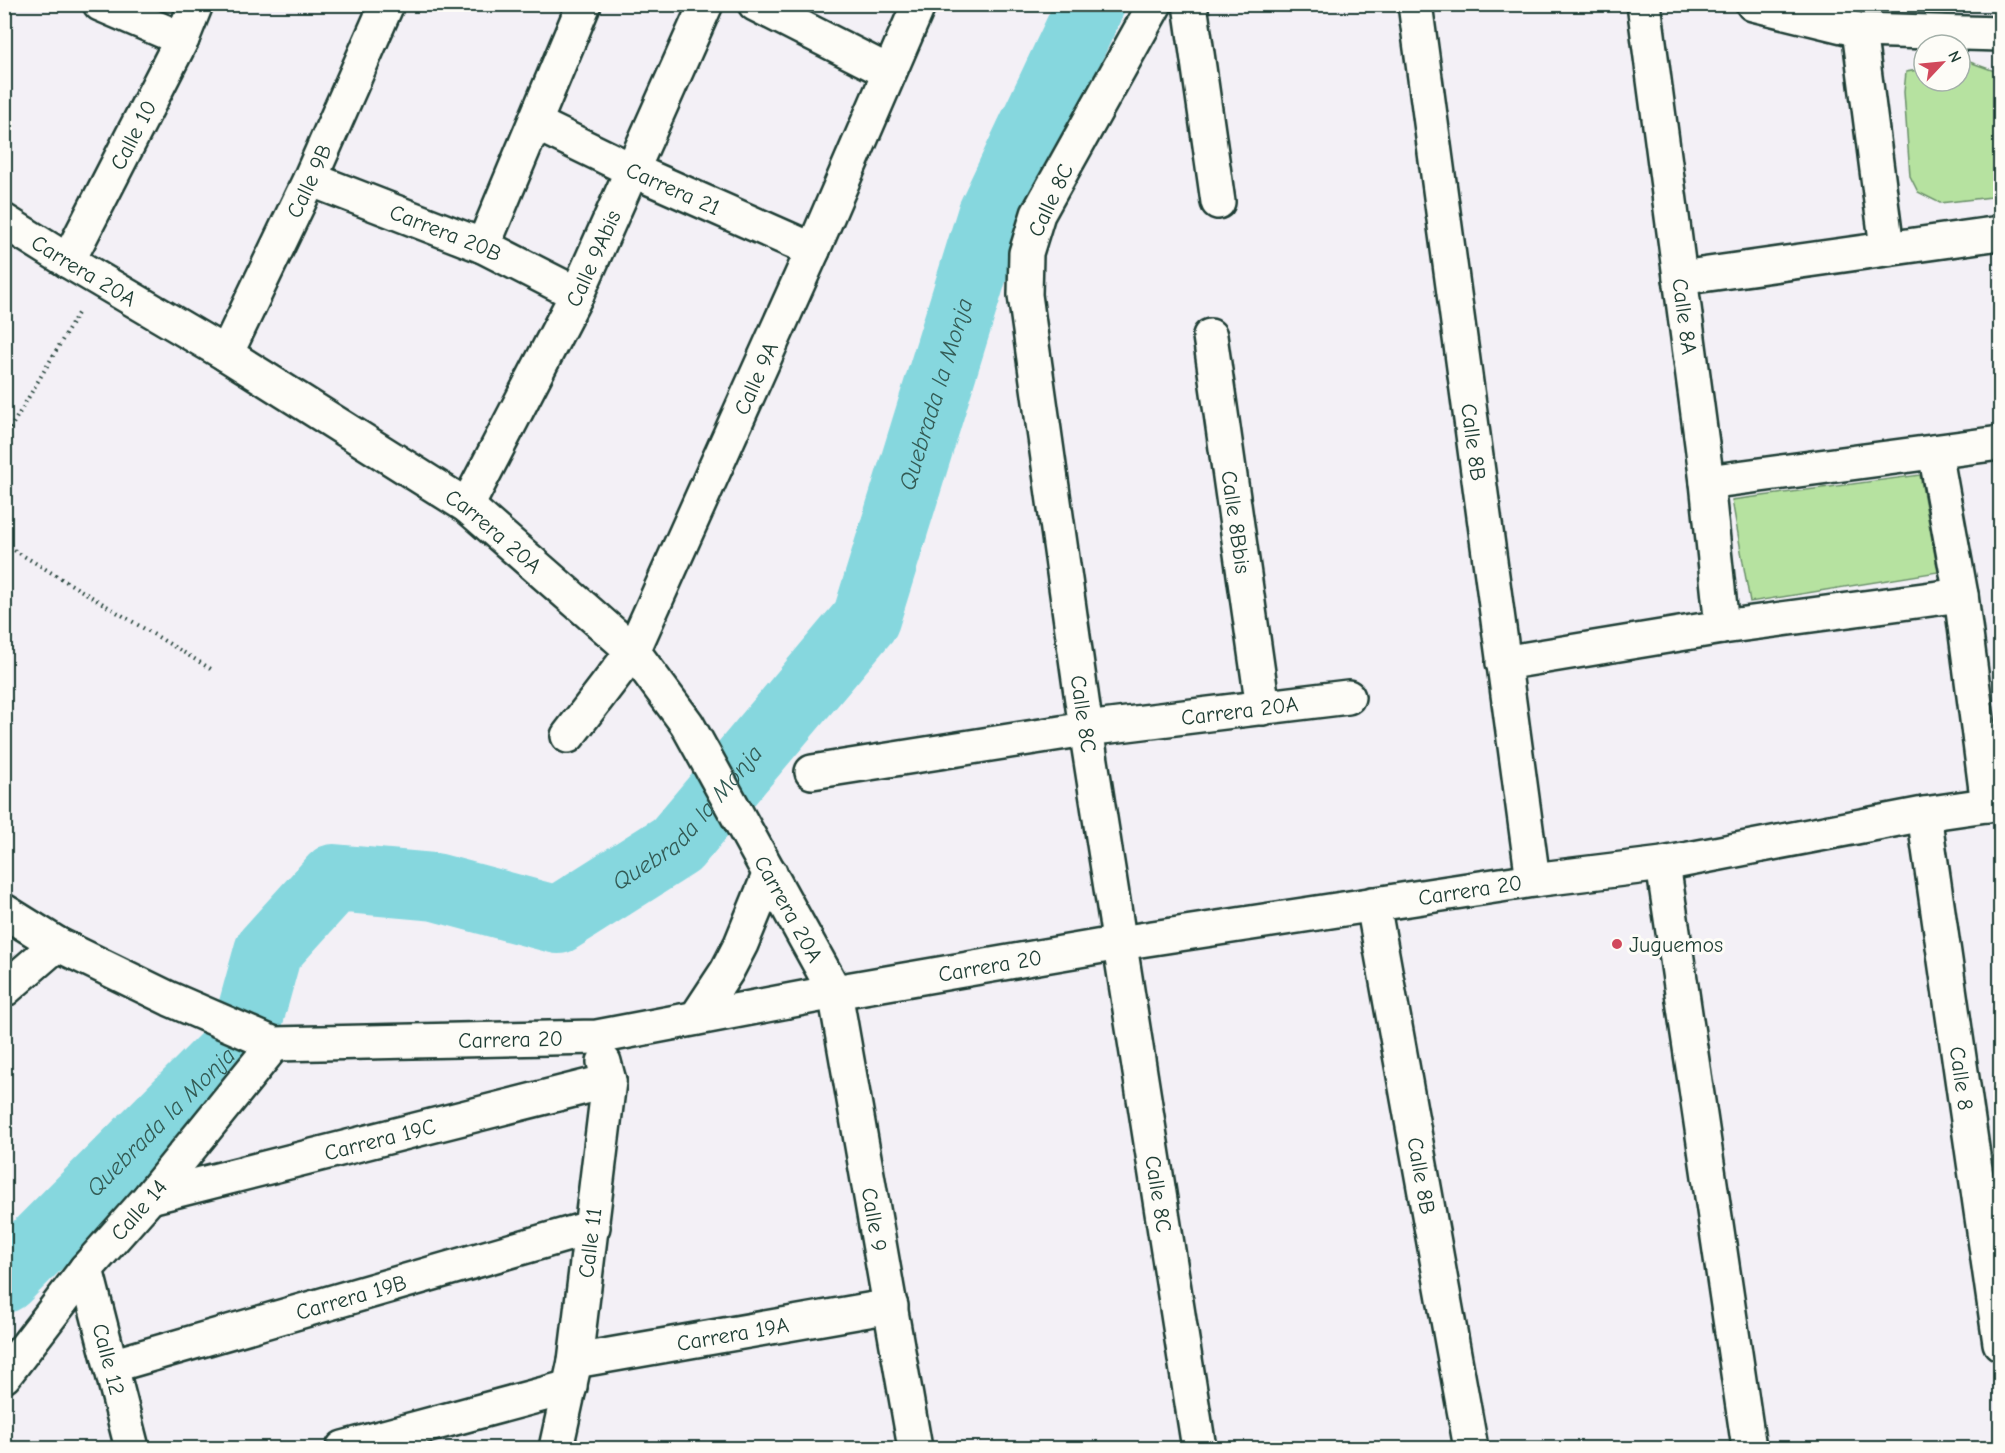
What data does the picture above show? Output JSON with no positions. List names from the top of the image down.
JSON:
{
  "streets": {
    "street": [
      "Calle 10",
      "Calle 9B",
      "Carrera 21",
      "Calle 8C",
      "Carrera 20B",
      "Calle 9Abis",
      "Carrera 20A",
      "Calle 8A",
      "Calle 9A",
      "Calle 8B",
      "Calle 8Bbis",
      "Carrera 20",
      "Calle 8",
      "Carrera 19C",
      "Calle 14",
      "Calle 9",
      "Calle 11",
      "Carrera 19B",
      "Carrera 19A",
      "Calle 12"
    ]
  },
  "crossings": [
    ["Calle 10", "Carrera 20A"],
    ["Calle 9B", "Carrera 20B"],
    ["Calle 9B", "Carrera 20A"],
    ["Carrera 21", "Calle 9Abis"],
    ["Carrera 21", "Calle 9A"],
    ["Calle 8C", "Carrera 20A"],
    ["Calle 8C", "Carrera 20"],
    ["Carrera 20B", "Calle 9Abis"],
    ["Calle 9Abis", "Carrera 20A"],
    ["Carrera 20A", "Calle 9A"],
    ["Carrera 20A", "Calle 8Bbis"],
    ["Carrera 20A", "Carrera 20"],
    ["Carrera 20A", "Calle 9"],
    ["Calle 8B", "Carrera 20"],
    ["Carrera 20", "Calle 8"],
    ["Carrera 20", "Calle 14"],
    ["Carrera 20", "Calle 9"],
    ["Carrera 20", "Calle 11"],
    ["Carrera 19C", "Calle 14"],
    ["Carrera 19C", "Calle 11"],
    ["Calle 14", "Calle 12"],
    ["Calle 9", "Carrera 19A"],
    ["Calle 11", "Carrera 19B"],
    ["Calle 11", "Carrera 19A"],
    ["Carrera 19B", "Calle 12"]
  ],
  "water": ["Quebrada la Monja"],
  "places": ["Juguemos"],
  "north": "top right"
}
